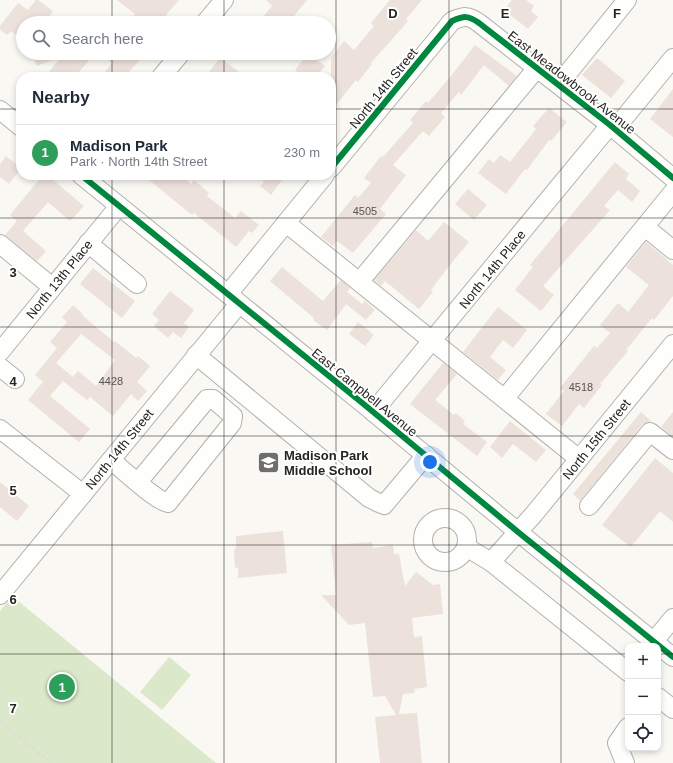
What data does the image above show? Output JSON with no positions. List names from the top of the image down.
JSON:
{
  "streets": {
    "street": [
      "East Meadowbrook Avenue",
      "North 14th Street",
      "North 14th Place",
      "North 13th Place",
      "East Campbell Avenue",
      "North 15th Street"
    ]
  },
  "crossings": [
    ["East Meadowbrook Avenue", "North 14th Street"],
    ["East Meadowbrook Avenue", "North 14th Place"],
    ["North 14th Street", "East Campbell Avenue"],
    ["North 14th Place", "East Campbell Avenue"],
    ["North 13th Place", "East Campbell Avenue"],
    ["East Campbell Avenue", "North 15th Street"]
  ],
  "places": {
    "school or university": ["Madison Park Middle School"]
  },
  "house_numbers": ["4505", "4428", "4518"],
  "page": {
    "search": "Search here",
    "heading": "Nearby",
    "list": [
      {
        "mark": "1",
        "name": "Madison Park",
        "note": "Park · North 14th Street",
        "value": "230 m"
      }
    ],
    "map_buttons": ["+", "−"],
    "pins": "1"
  },
  "grid": {
    "columns": ["D", "E", "F"],
    "rows": [
      "3",
      "4",
      "5",
      "6",
      "7"
    ]
  }
}
